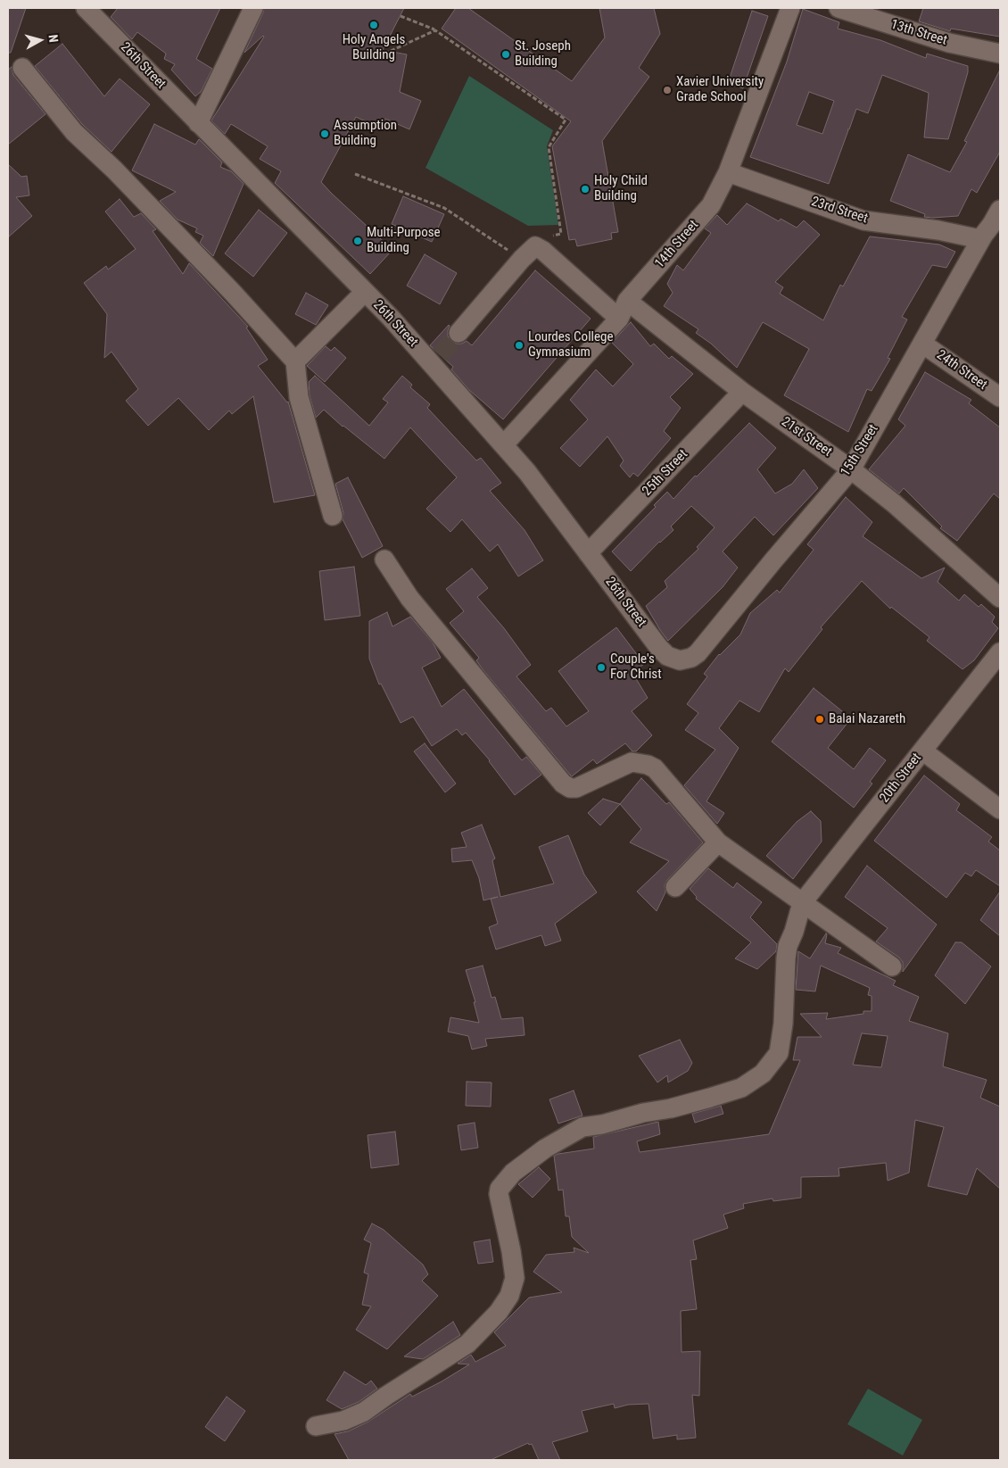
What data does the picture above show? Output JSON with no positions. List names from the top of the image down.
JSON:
{
  "streets": {
    "street": [
      "13th Street",
      "26th Street",
      "23rd Street",
      "14th Street",
      "24th Street",
      "21st Street",
      "15th Street",
      "25th Street",
      "20th Street"
    ]
  },
  "crossings": [
    ["26th Street", "14th Street"],
    ["26th Street", "15th Street"],
    ["26th Street", "25th Street"],
    ["23rd Street", "14th Street"],
    ["23rd Street", "15th Street"],
    ["14th Street", "21st Street"],
    ["24th Street", "15th Street"],
    ["21st Street", "15th Street"],
    ["21st Street", "25th Street"]
  ],
  "places": [
    "Holy Angels Building",
    "St. Joseph Building",
    "Xavier University Grade School",
    "Assumption Building",
    "Holy Child Building",
    "Multi-Purpose Building",
    "Lourdes College Gymnasium",
    "Couple's For Christ",
    "Balai Nazareth"
  ],
  "north": "right"
}
